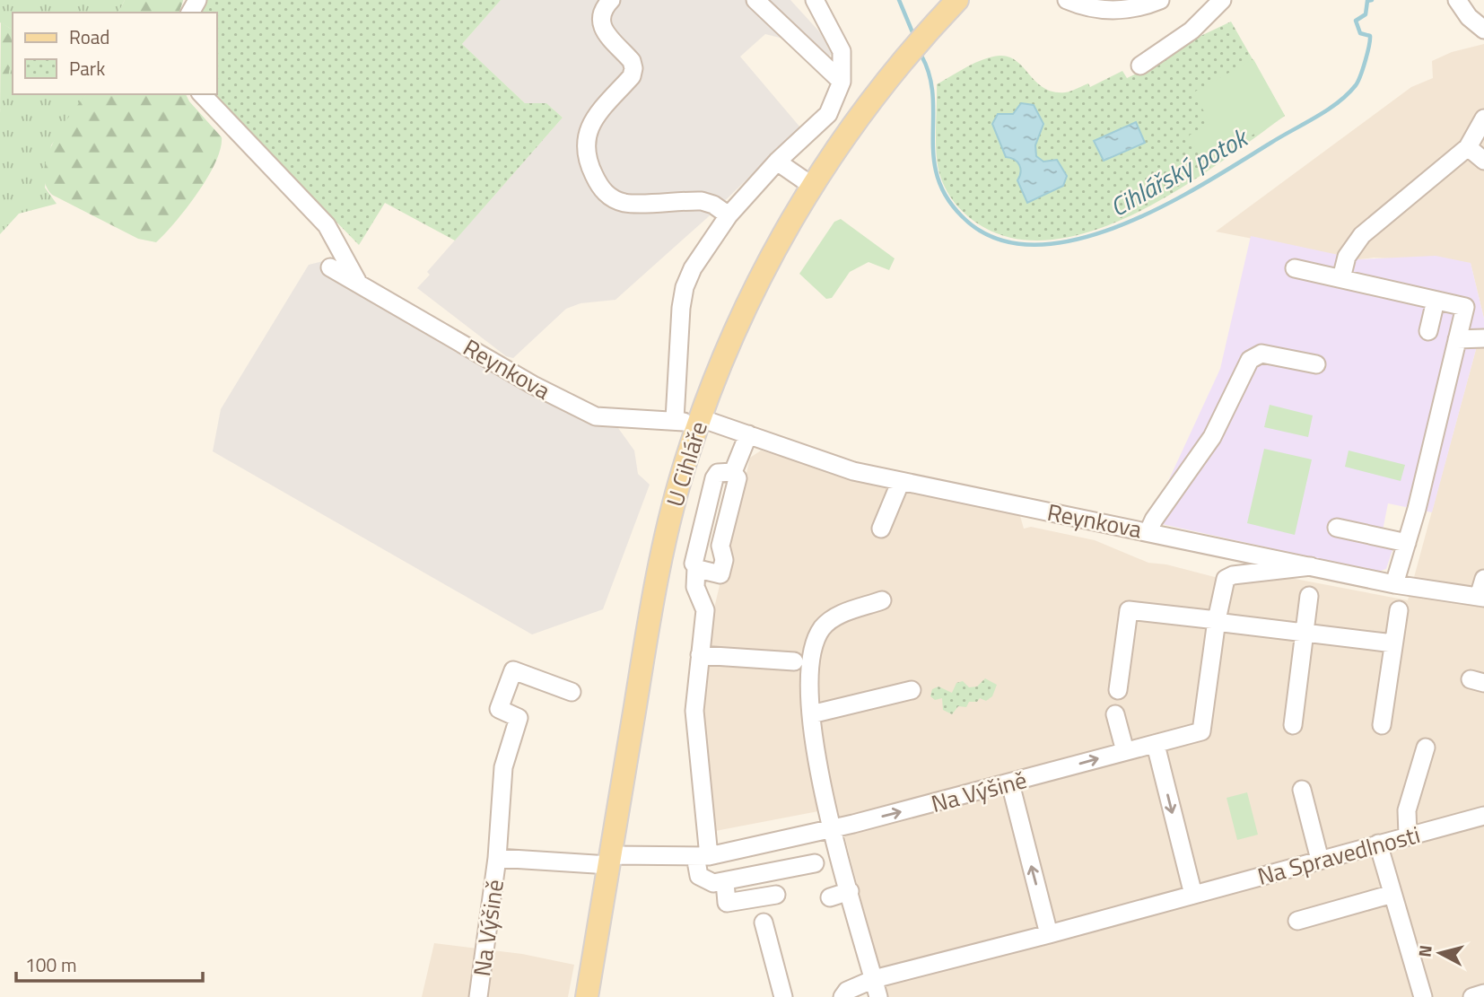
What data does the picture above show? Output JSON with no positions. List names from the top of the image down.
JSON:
{
  "streets": {
    "main road": ["U Cihláře"],
    "street": ["Reynkova", "Na Výšině", "Na Spravedlnosti"]
  },
  "crossings": [
    ["Reynkova", "U Cihláře"],
    ["U Cihláře", "Na Výšině"]
  ],
  "water": ["Cihlářský potok"],
  "legend": ["Road", "Park"],
  "scale_bar": "100 m",
  "north": "left"
}
